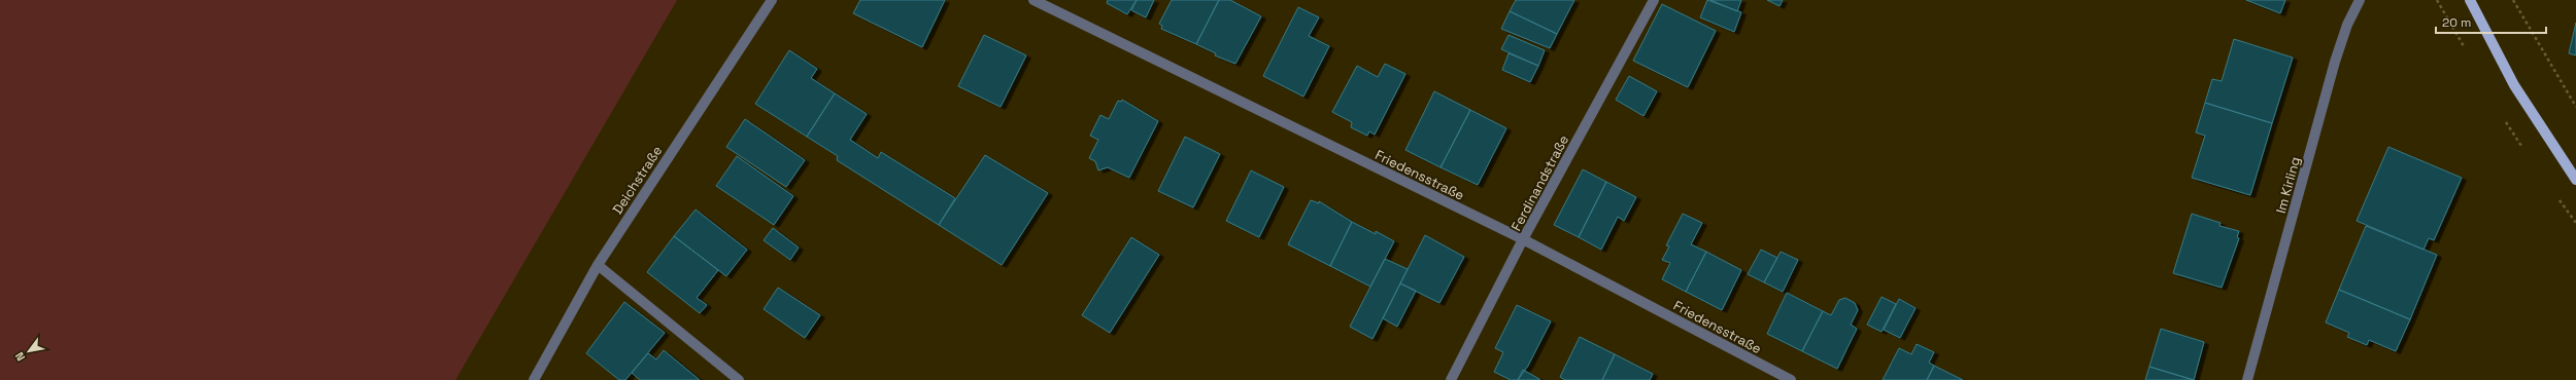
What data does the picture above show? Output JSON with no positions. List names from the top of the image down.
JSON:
{
  "streets": {
    "street": [
      "Friedensstraße",
      "Deichstraße",
      "Ferdinandstraße",
      "Im Kirling"
    ]
  },
  "crossings": [
    ["Friedensstraße", "Ferdinandstraße"]
  ],
  "scale_bar": "20 m",
  "north": "bottom left"
}
